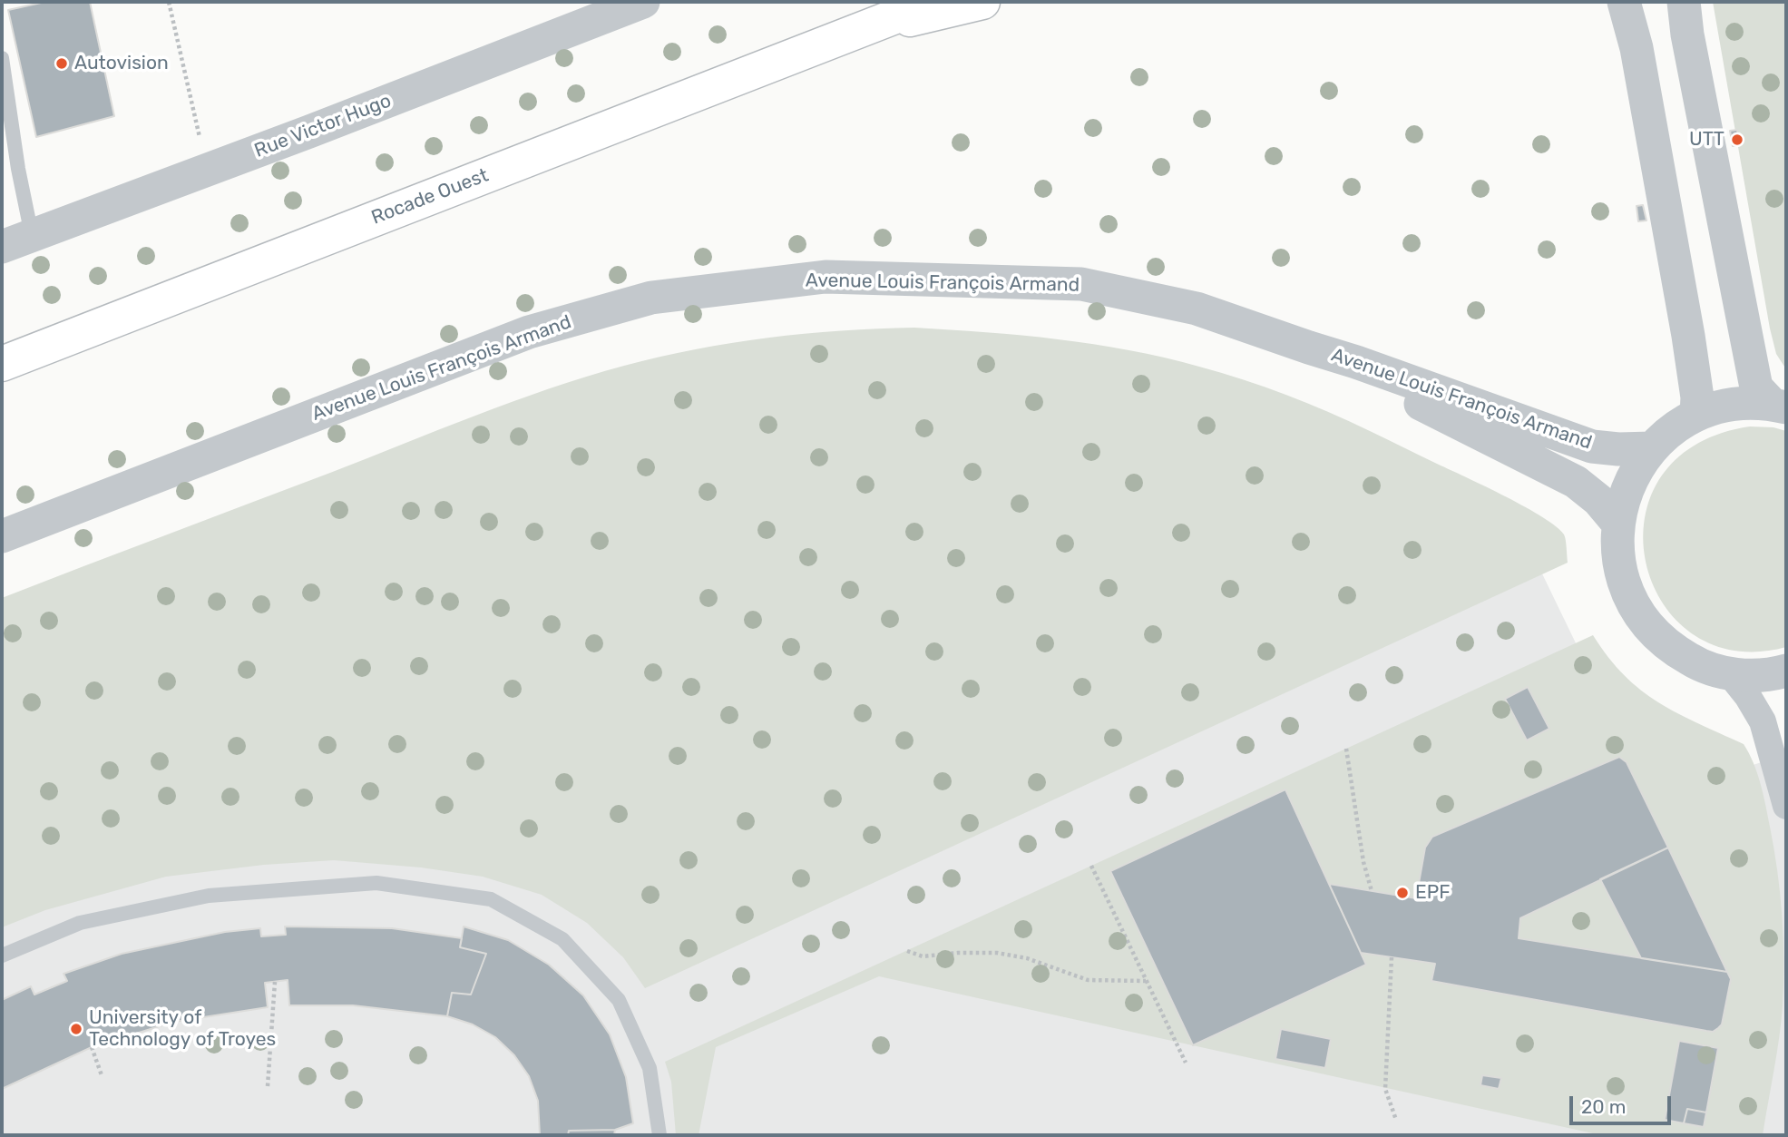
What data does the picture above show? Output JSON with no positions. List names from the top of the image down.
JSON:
{
  "streets": {
    "main road": ["Rocade Ouest"],
    "street": ["Rue Victor Hugo", "Avenue Louis François Armand"]
  },
  "places": [
    "Autovision",
    "UTT",
    "EPF",
    "University of Technology of Troyes"
  ],
  "scale_bar": "20 m"
}
